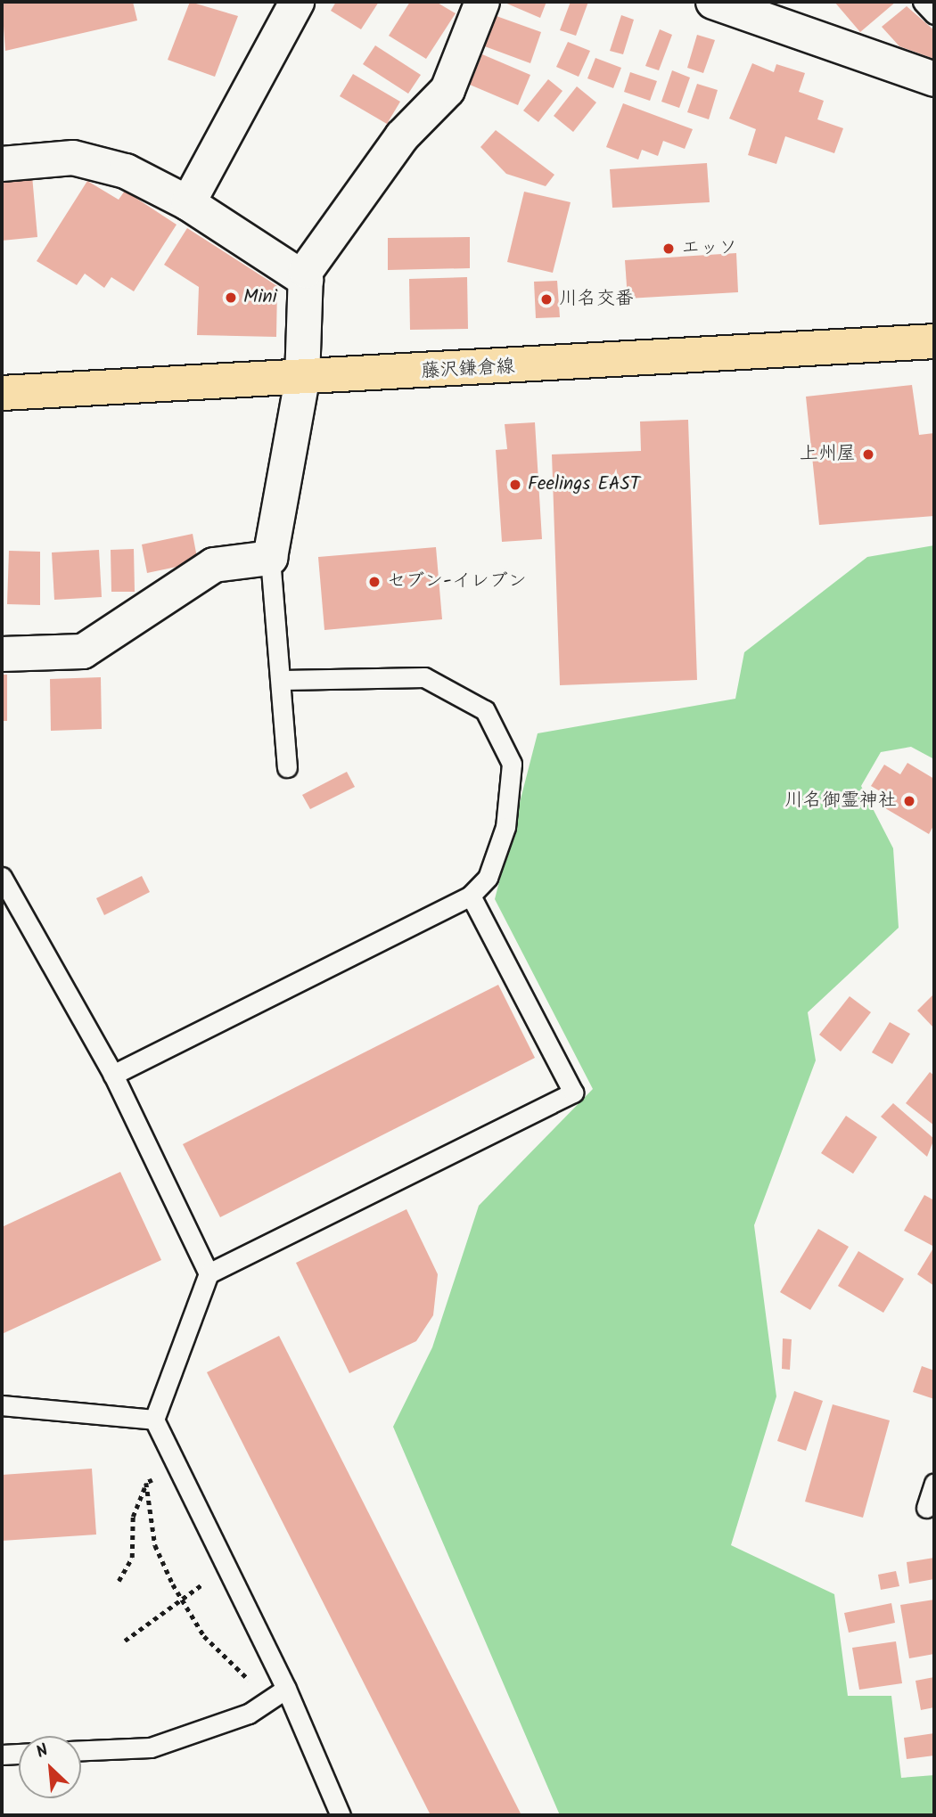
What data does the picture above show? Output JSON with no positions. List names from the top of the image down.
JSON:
{
  "streets": {
    "main road": ["藤沢鎌倉線"]
  },
  "places": [
    "エッソ",
    "Mini",
    "川名交番",
    "上州屋",
    "Feelings EAST",
    "セブン-イレブン",
    "川名御霊神社"
  ],
  "north": "top left"
}
